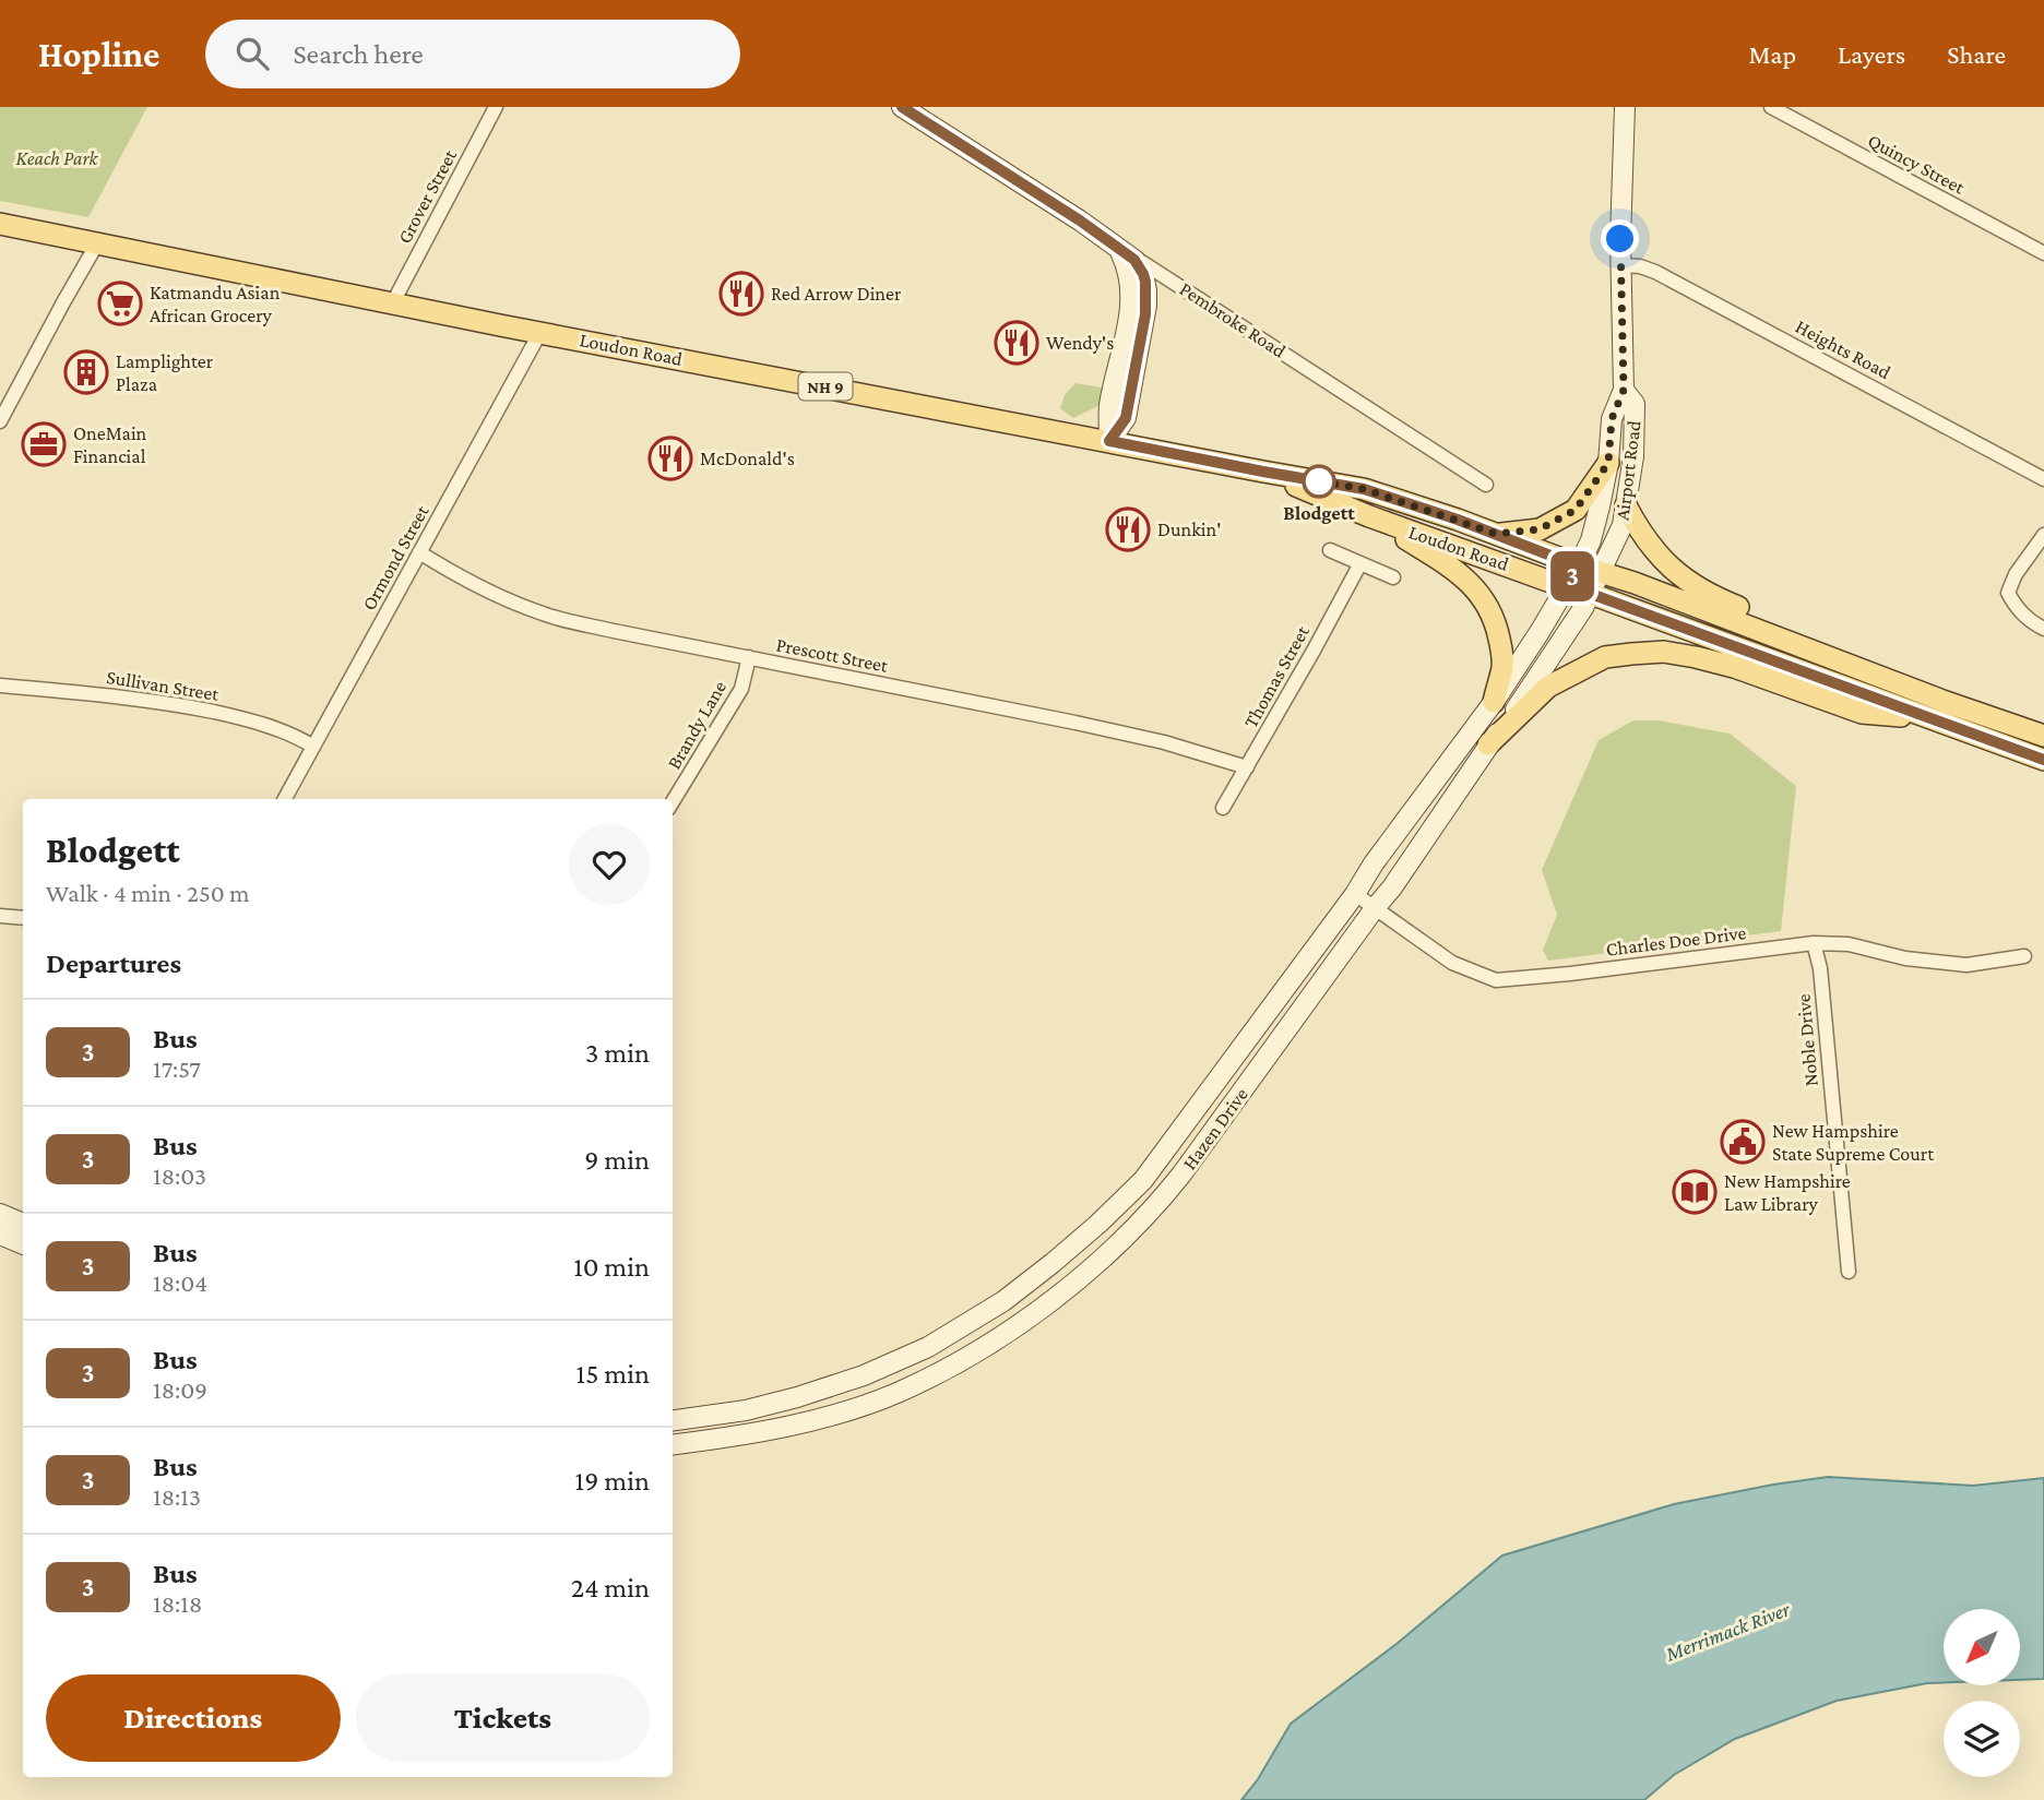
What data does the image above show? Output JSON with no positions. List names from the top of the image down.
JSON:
{
  "streets": {
    "main road": ["Loudon Road", "NH 9"],
    "street": [
      "Quincy Street",
      "Grover Street",
      "Pembroke Road",
      "Heights Road",
      "Airport Road",
      "Ormond Street",
      "Prescott Street",
      "Thomas Street",
      "Sullivan Street",
      "Brandy Lane",
      "Charles Doe Drive",
      "Noble Drive",
      "Hazen Drive"
    ]
  },
  "crossings": [
    ["Grover Street", "Loudon Road"],
    ["Loudon Road", "Airport Road"],
    ["Loudon Road", "Ormond Street"],
    ["Loudon Road", "Hazen Drive"],
    ["Heights Road", "Airport Road"],
    ["Airport Road", "Hazen Drive"],
    ["Ormond Street", "Prescott Street"],
    ["Ormond Street", "Sullivan Street"],
    ["Prescott Street", "Thomas Street"],
    ["Prescott Street", "Brandy Lane"],
    ["Charles Doe Drive", "Noble Drive"],
    ["Charles Doe Drive", "Hazen Drive"]
  ],
  "water": ["Merrimack River"],
  "parks": ["Keach Park"],
  "places": {
    "restaurant": [
      "Red Arrow Diner",
      "Wendy's",
      "McDonald's",
      "Dunkin'"
    ],
    "supermarket": ["Katmandu Asian African Grocery"],
    "building": ["Lamplighter Plaza"],
    "office": ["OneMain Financial"],
    "other": ["Blodgett"],
    "public building": ["New Hampshire State Supreme Court"],
    "library": ["New Hampshire Law Library"]
  },
  "lines": ["bus line 3"],
  "north": "bottom left",
  "page": {
    "header": "Hopline",
    "search": "Search here",
    "nav": ["Map", "Layers", "Share"],
    "on_map": "3",
    "heading": [
      ["Blodgett", "Walk · 4 min · 250 m"],
      "Departures"
    ],
    "list": [
      {
        "mark": "3",
        "name": "Bus",
        "note": "17:57",
        "value": "3 min"
      },
      {
        "mark": "3",
        "name": "Bus",
        "note": "18:03",
        "value": "9 min"
      },
      {
        "mark": "3",
        "name": "Bus",
        "note": "18:04",
        "value": "10 min"
      },
      {
        "mark": "3",
        "name": "Bus",
        "note": "18:09",
        "value": "15 min"
      },
      {
        "mark": "3",
        "name": "Bus",
        "note": "18:13",
        "value": "19 min"
      },
      {
        "mark": "3",
        "name": "Bus",
        "note": "18:18",
        "value": "24 min"
      }
    ],
    "buttons": ["Directions", "Tickets"]
  }
}
